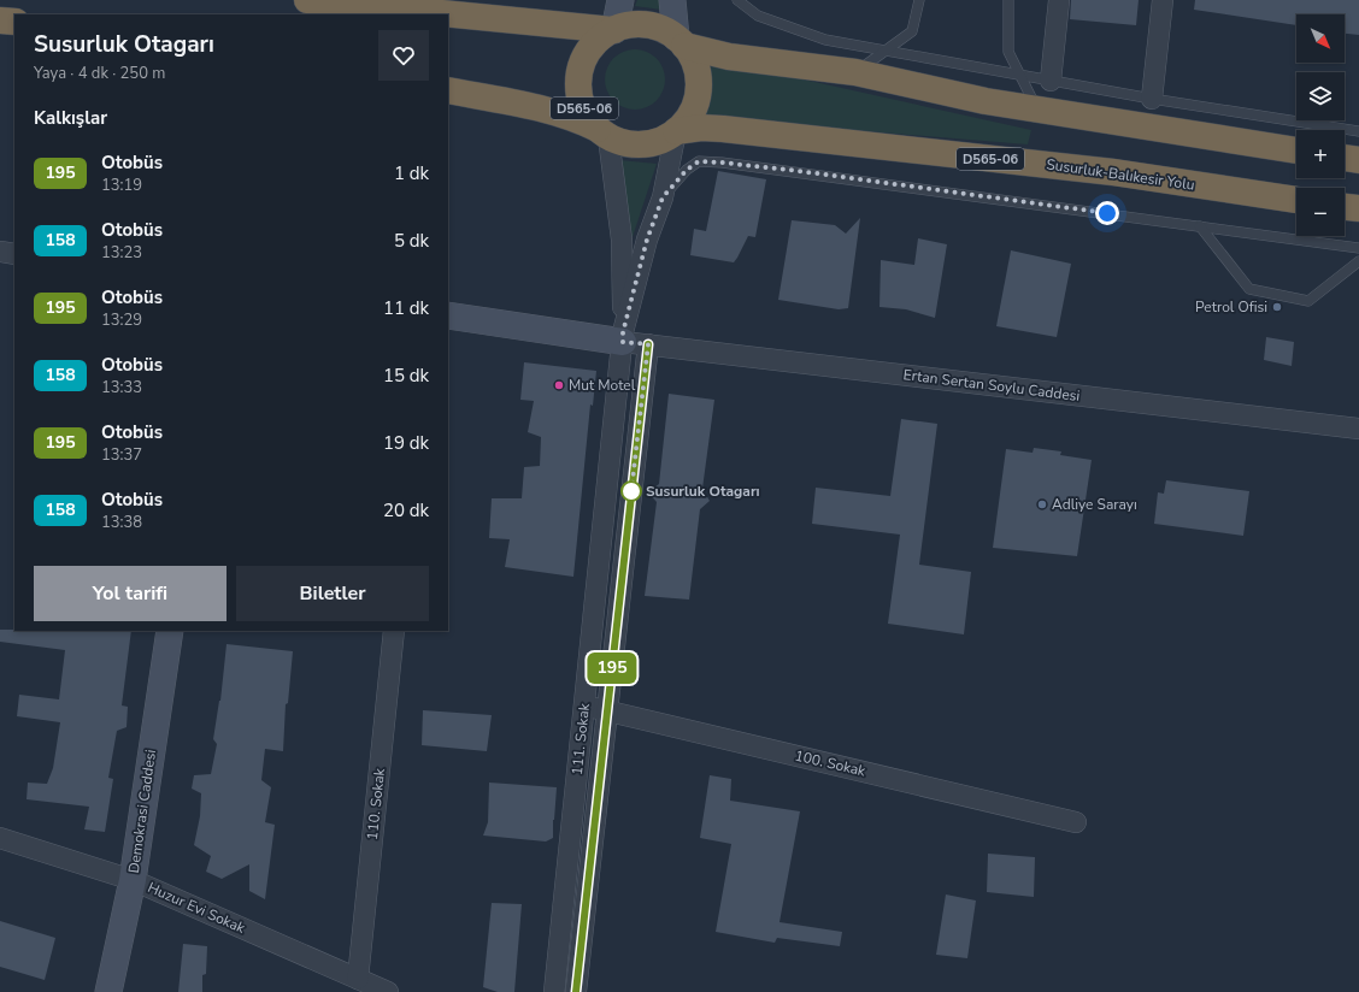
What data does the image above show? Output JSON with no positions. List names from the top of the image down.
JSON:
{
  "streets": {
    "highway": ["D565-06", "Susurluk-Balıkesir Yolu"],
    "main road": ["Demokrasi Caddesi"],
    "street": [
      "Ertan Sertan Soylu Caddesi",
      "111. Sokak",
      "100. Sokak",
      "110. Sokak",
      "Huzur Evi Sokak"
    ]
  },
  "crossings": [
    ["D565-06", "Susurluk-Balıkesir Yolu"],
    ["Ertan Sertan Soylu Caddesi", "111. Sokak"],
    ["111. Sokak", "100. Sokak"],
    ["110. Sokak", "Huzur Evi Sokak"],
    ["Demokrasi Caddesi", "Huzur Evi Sokak"]
  ],
  "places": [
    "Petrol Ofisi",
    "Mut Motel",
    "Susurluk Otagarı",
    "Adliye Sarayı"
  ],
  "lines": ["bus line 195"],
  "north": "bottom right",
  "page": {
    "on_map": "195",
    "map_buttons": ["+", "−"],
    "heading": [
      ["Susurluk Otagarı", "Yaya · 4 dk · 250 m"],
      "Kalkışlar"
    ],
    "list": [
      {
        "mark": "195",
        "name": "Otobüs",
        "note": "13:19",
        "value": "1 dk"
      },
      {
        "mark": "158",
        "name": "Otobüs",
        "note": "13:23",
        "value": "5 dk"
      },
      {
        "mark": "195",
        "name": "Otobüs",
        "note": "13:29",
        "value": "11 dk"
      },
      {
        "mark": "158",
        "name": "Otobüs",
        "note": "13:33",
        "value": "15 dk"
      },
      {
        "mark": "195",
        "name": "Otobüs",
        "note": "13:37",
        "value": "19 dk"
      },
      {
        "mark": "158",
        "name": "Otobüs",
        "note": "13:38",
        "value": "20 dk"
      }
    ],
    "buttons": ["Yol tarifi", "Biletler"]
  }
}
